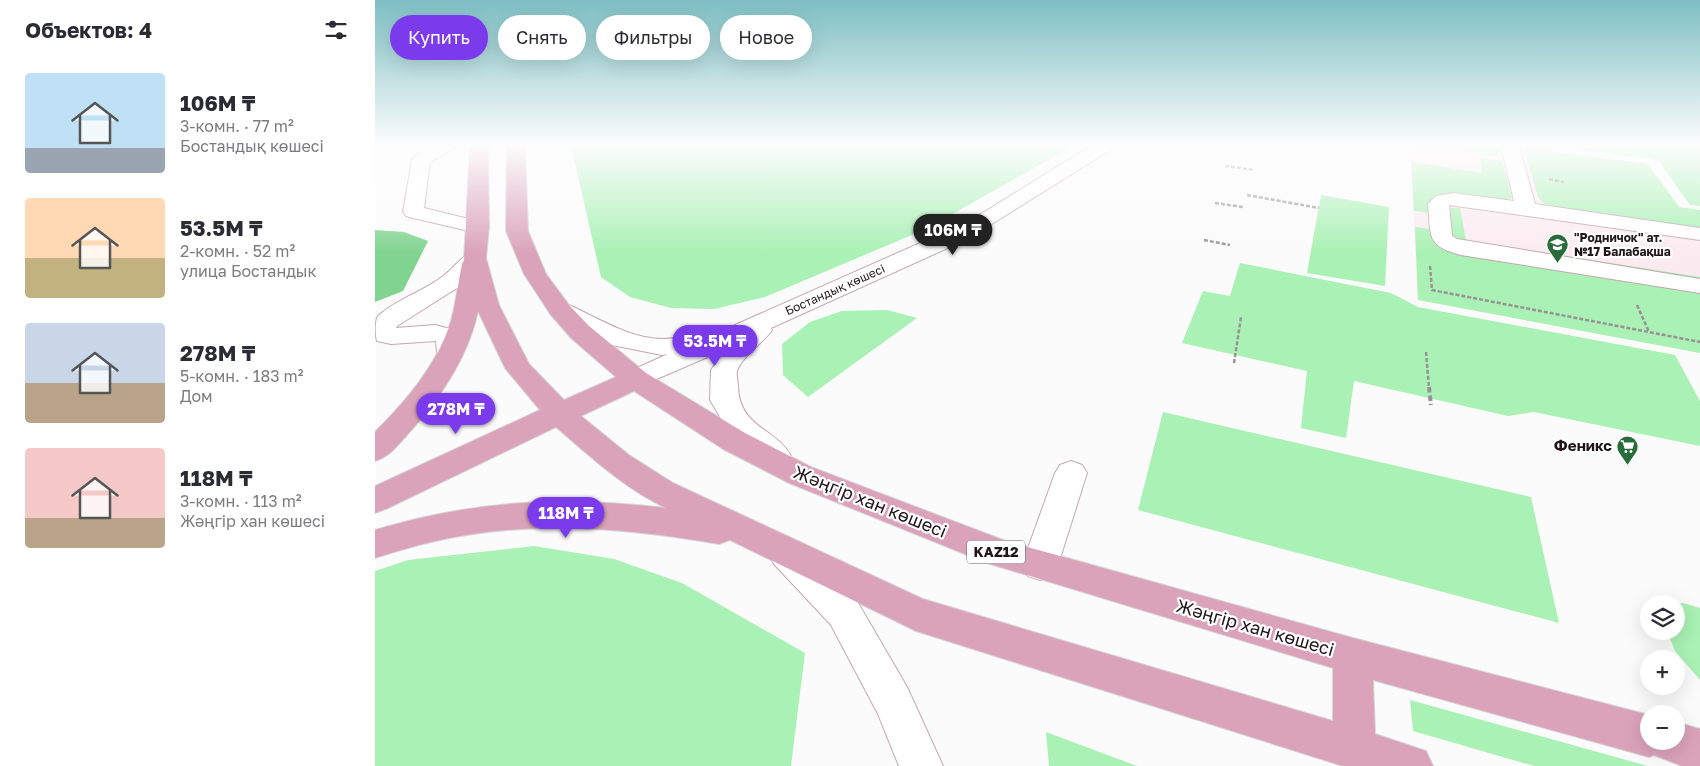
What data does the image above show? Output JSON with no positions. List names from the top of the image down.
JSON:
{
  "streets": {
    "main road": ["Жәңгір хан көшесі", "KAZ12"],
    "street": ["Бостандық көшесі"]
  },
  "places": {
    "school or university": ["\"Родничок\" ат. №17 Балабақша"],
    "supermarket": ["Феникс"]
  },
  "page": {
    "heading": "Объектов: 4",
    "chip": [
      "Купить",
      "Снять",
      "Фильтры",
      "Новое"
    ],
    "list": [
      {
        "name": "106M ₸",
        "note": "3-комн. · 77 m² · Бостандық көшесі"
      },
      {
        "name": "53.5M ₸",
        "note": "2-комн. · 52 m² · улица Бостандык"
      },
      {
        "name": "278M ₸",
        "note": "5-комн. · 183 m² · Дом"
      },
      {
        "name": "118M ₸",
        "note": "3-комн. · 113 m² · Жәңгір хан көшесі"
      }
    ],
    "price": [
      "106M ₸",
      "53.5M ₸",
      "278M ₸",
      "118M ₸"
    ],
    "map_buttons": ["+", "−"]
  }
}
